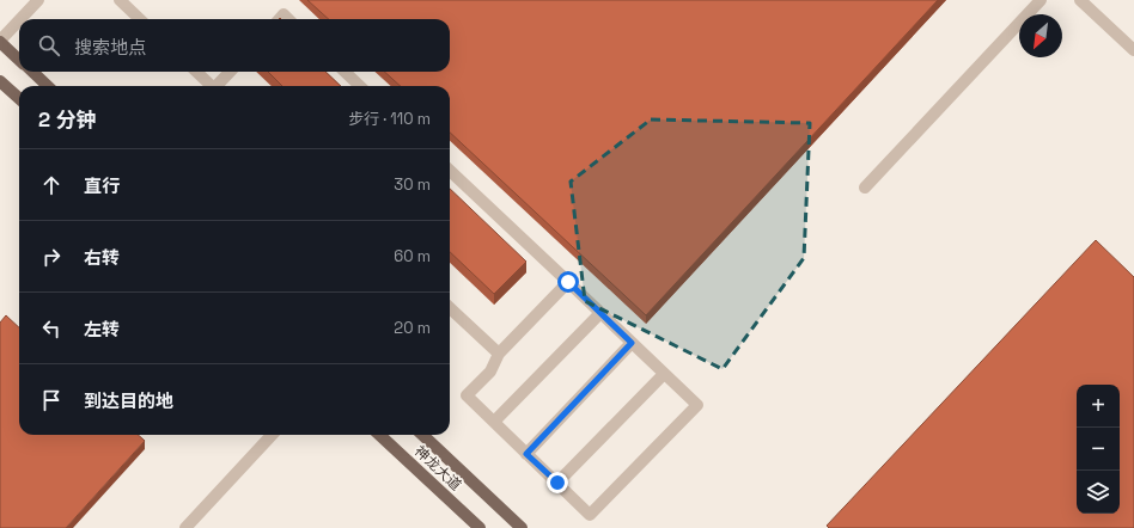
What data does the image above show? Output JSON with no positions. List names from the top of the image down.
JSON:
{
  "streets": {
    "main road": ["神龙大道"]
  },
  "north": "bottom left",
  "page": {
    "search": "搜索地点",
    "heading": ["2 分钟", "步行 · 110 m"],
    "list": [
      ["直行", "30 m"],
      ["右转", "60 m"],
      ["左转", "20 m"],
      "到达目的地"
    ],
    "map_buttons": ["+", "−"]
  }
}
